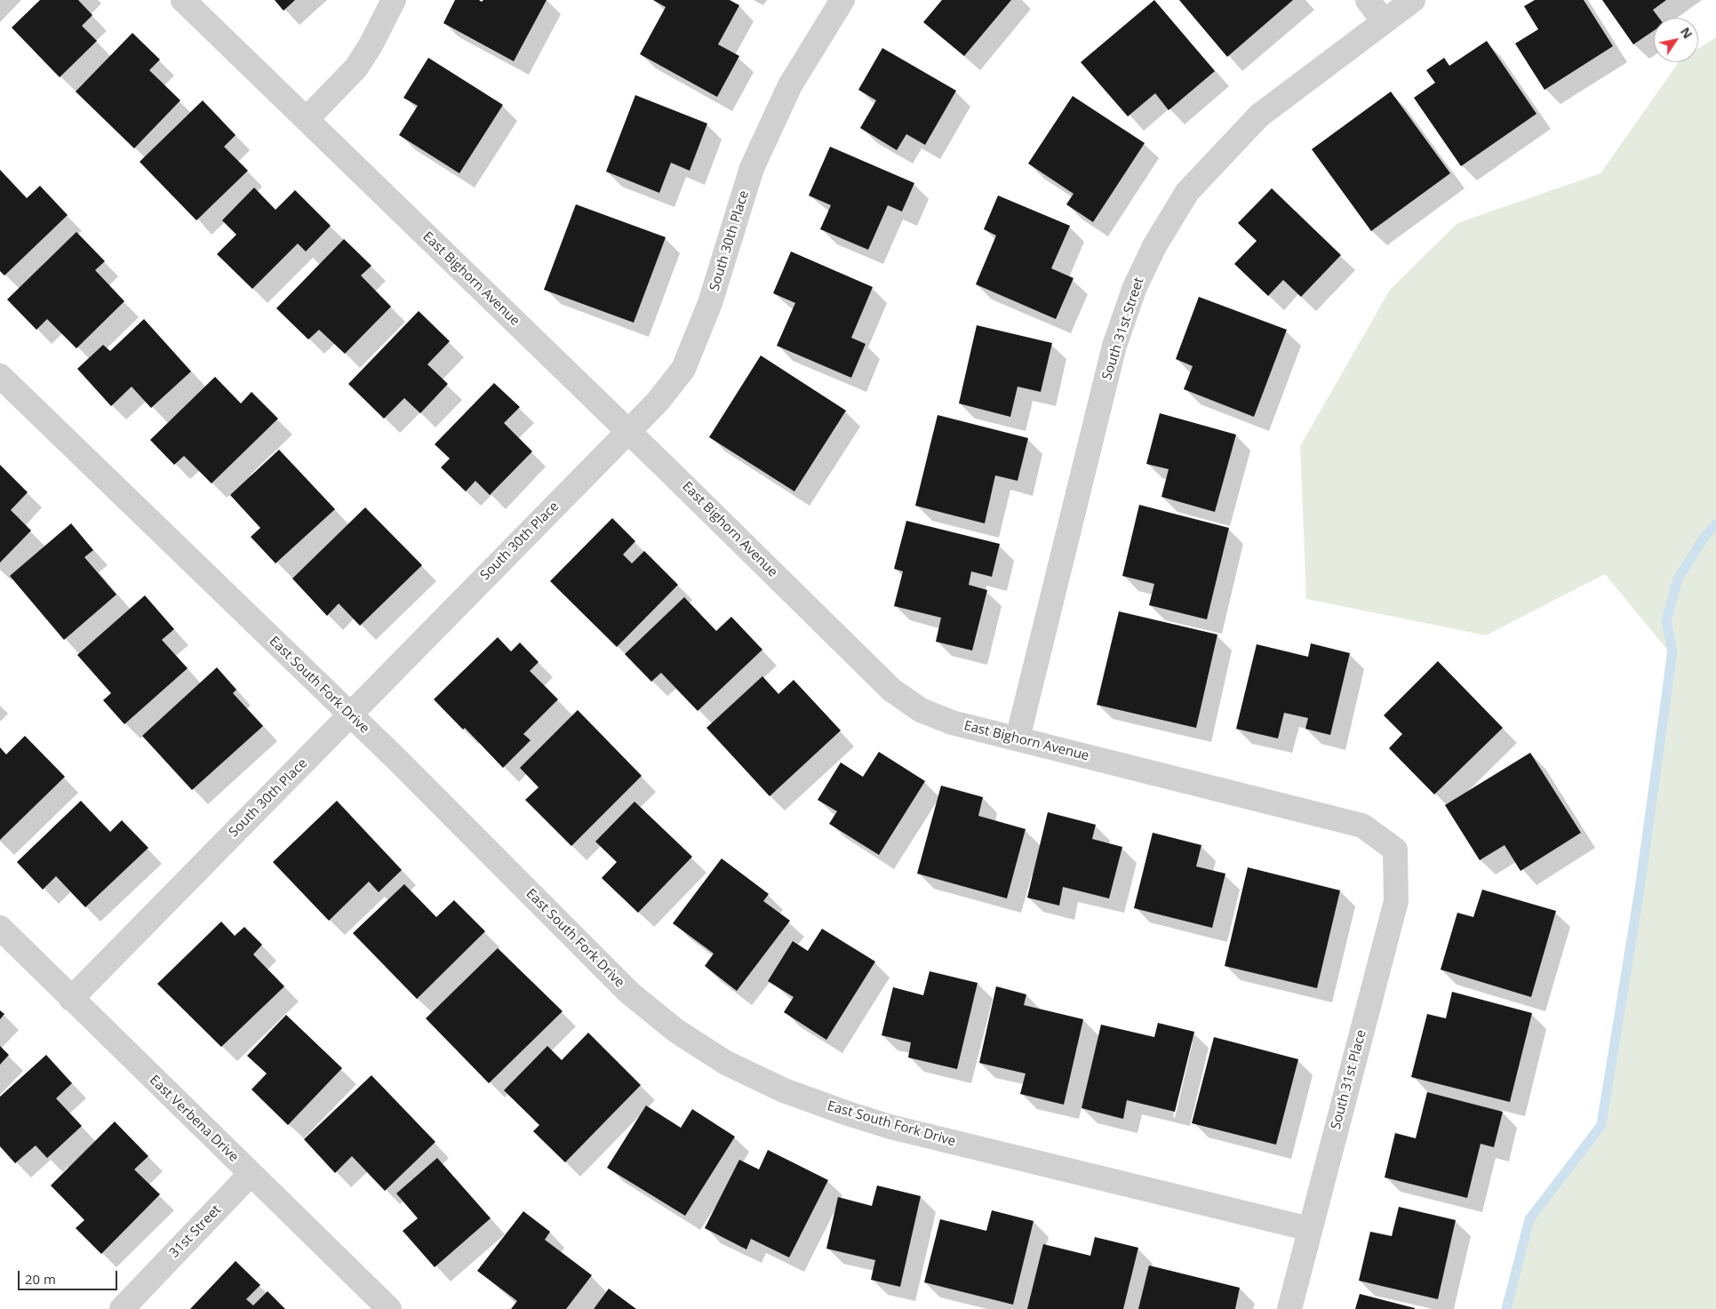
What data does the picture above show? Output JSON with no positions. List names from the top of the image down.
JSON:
{
  "streets": {
    "street": [
      "South 30th Place",
      "East Bighorn Avenue",
      "South 31st Street",
      "East South Fork Drive",
      "South 31st Place",
      "East Verbena Drive",
      "31st Street"
    ]
  },
  "crossings": [
    ["South 30th Place", "East Bighorn Avenue"],
    ["South 30th Place", "East South Fork Drive"],
    ["South 30th Place", "East Verbena Drive"],
    ["East Bighorn Avenue", "South 31st Street"],
    ["East Bighorn Avenue", "South 31st Place"],
    ["East South Fork Drive", "South 31st Place"],
    ["East Verbena Drive", "31st Street"]
  ],
  "scale_bar": "20 m",
  "north": "top right"
}
